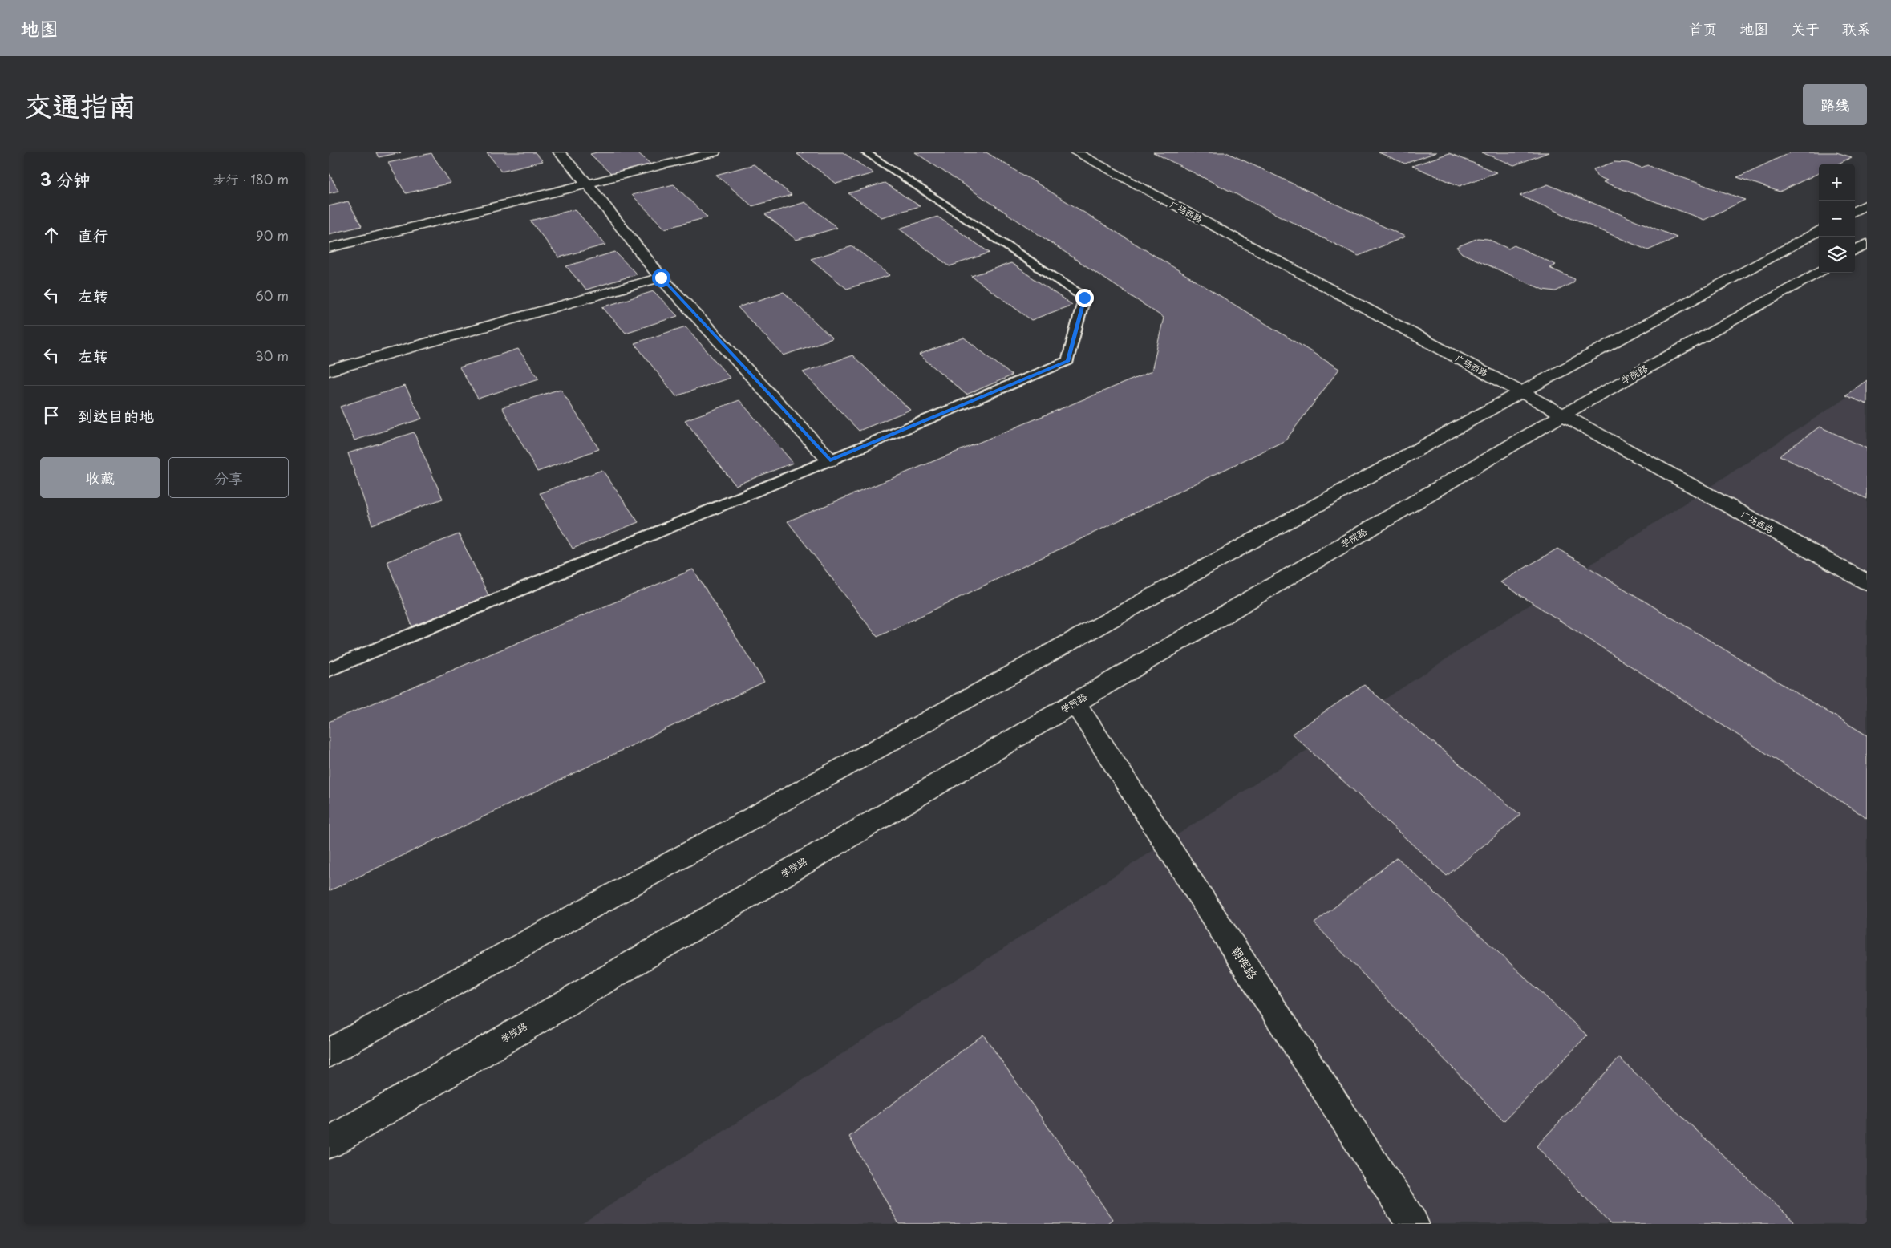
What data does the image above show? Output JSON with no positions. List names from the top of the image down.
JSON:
{
  "streets": {
    "main road": ["广场西路", "学院路", "朝晖路"]
  },
  "crossings": [
    ["广场西路", "学院路"],
    ["学院路", "朝晖路"]
  ],
  "page": {
    "header": "地图",
    "nav": [
      "首页",
      "地图",
      "关于",
      "联系"
    ],
    "title": "交通指南",
    "buttons": [
      "路线",
      ["收藏", "分享"]
    ],
    "heading": ["3 分钟", "步行 · 180 m"],
    "map_buttons": ["+", "−"],
    "list": [
      ["直行", "90 m"],
      ["左转", "60 m"],
      ["左转", "30 m"],
      "到达目的地"
    ]
  }
}
